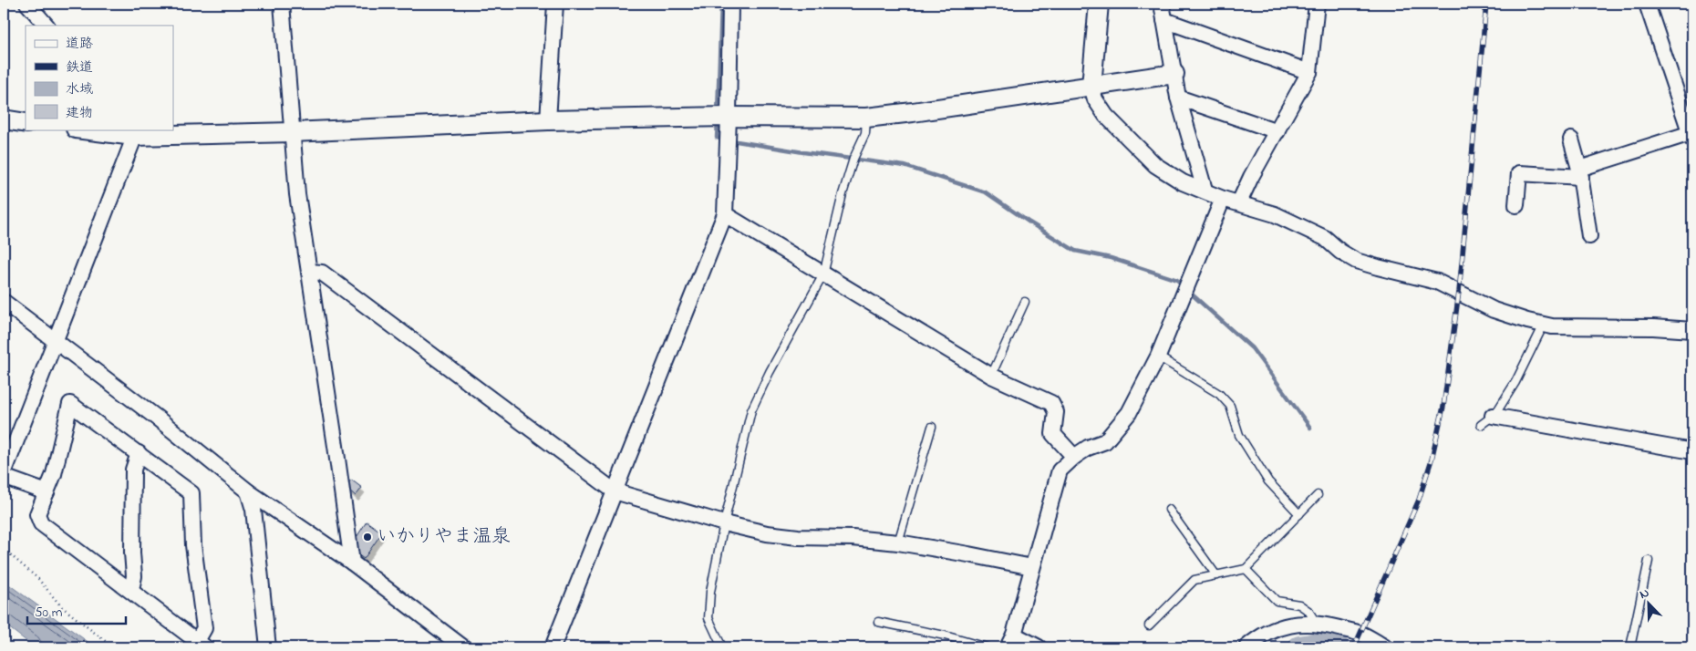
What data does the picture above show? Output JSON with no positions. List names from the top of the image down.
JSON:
{
  "places": ["いかりやま温泉"],
  "legend": [
    "道路",
    "鉄道",
    "水域",
    "建物"
  ],
  "scale_bar": "50 m",
  "north": "top left"
}
